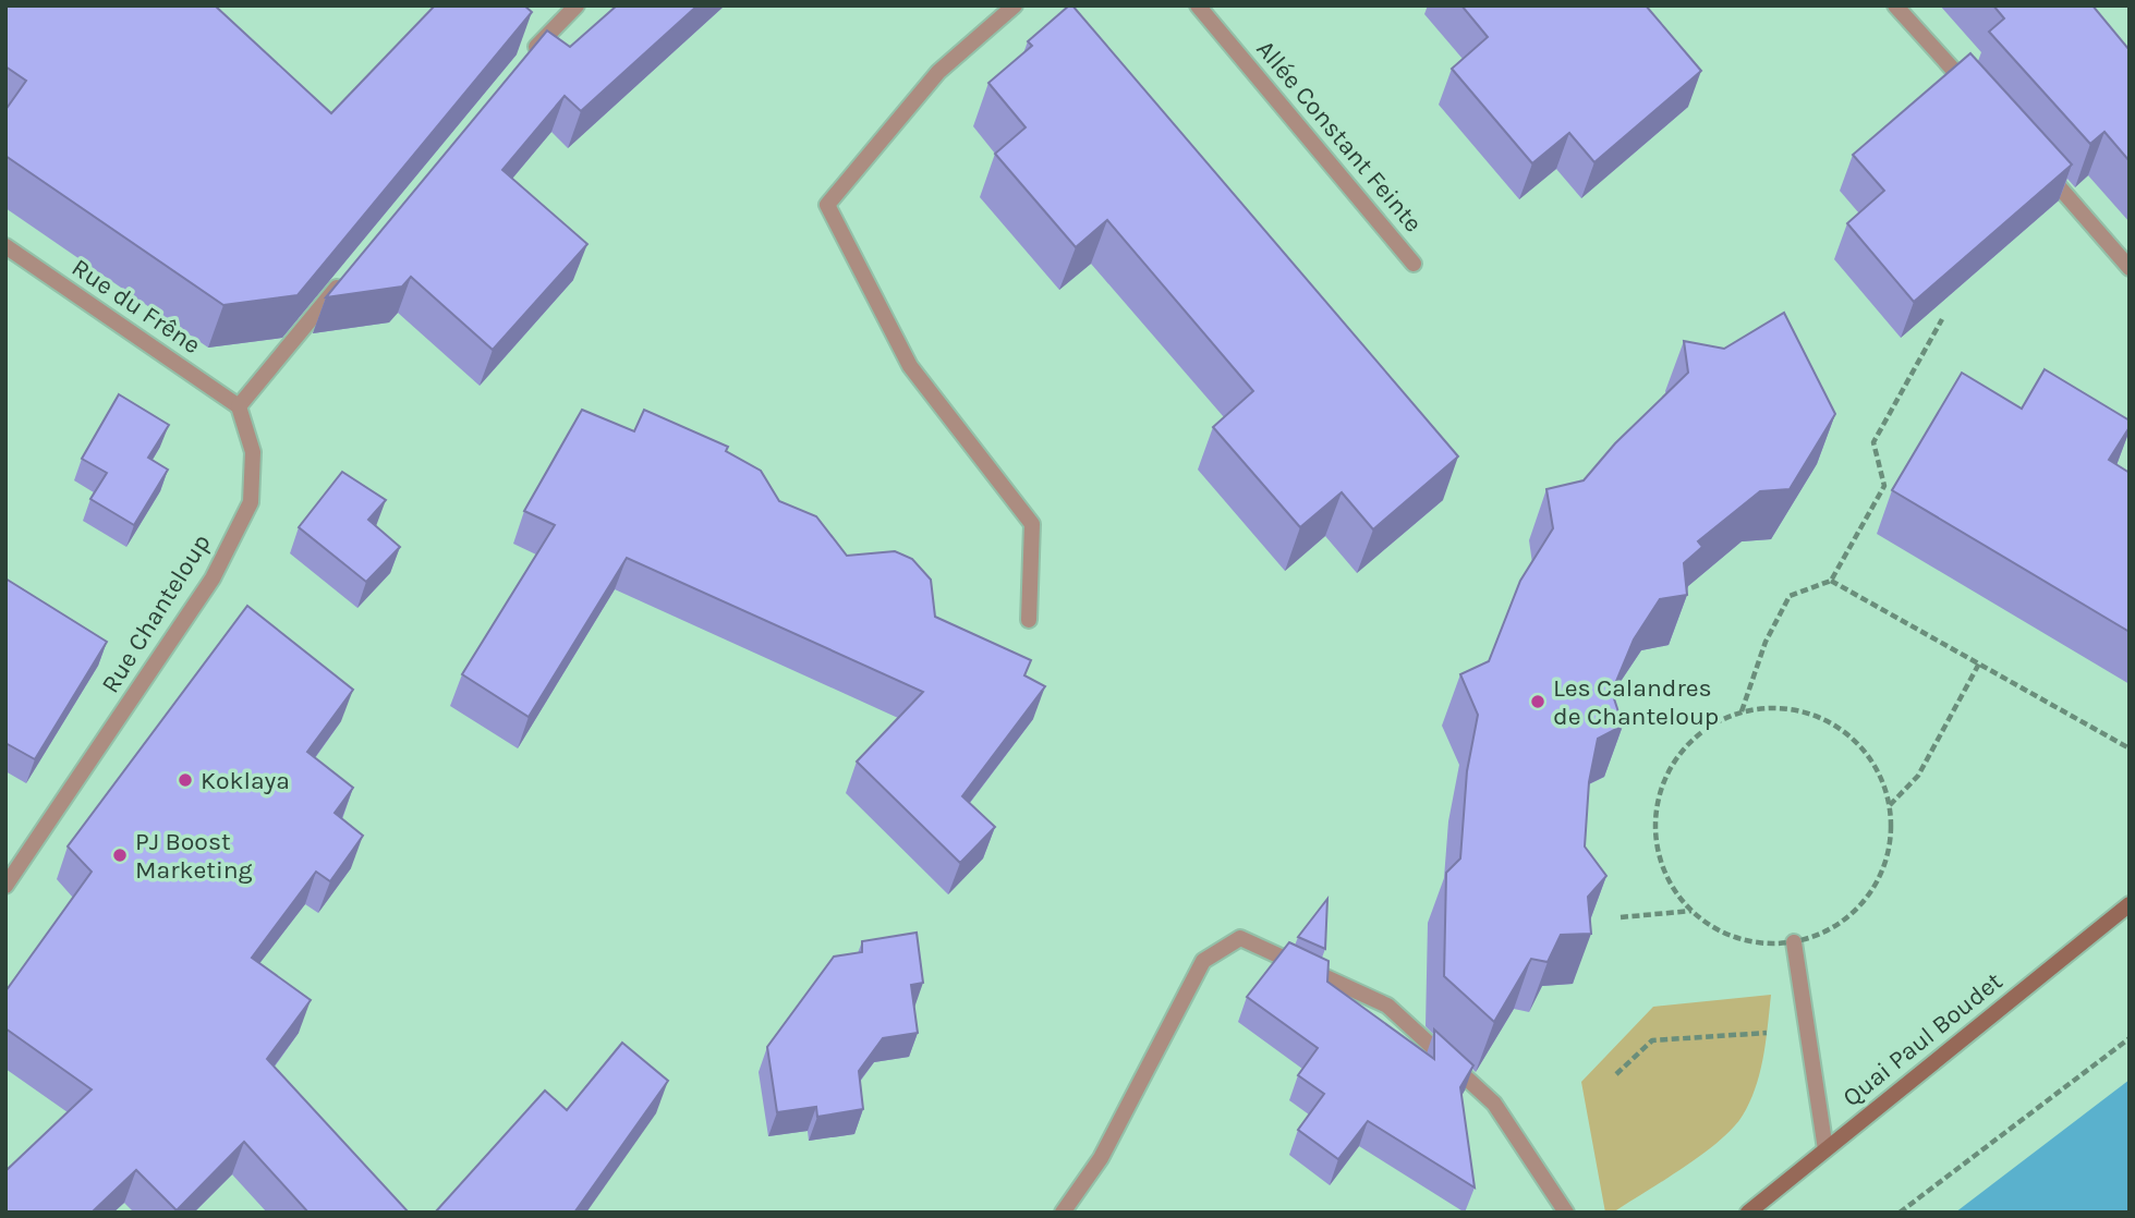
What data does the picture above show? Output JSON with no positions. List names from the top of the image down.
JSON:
{
  "streets": {
    "street": [
      "Allée Constant Feinte",
      "Rue du Frêne",
      "Rue Chanteloup",
      "Quai Paul Boudet"
    ]
  },
  "crossings": [
    ["Rue du Frêne", "Rue Chanteloup"]
  ],
  "places": ["Les Calandres de Chanteloup", "Koklaya", "PJ Boost Marketing"]
}
